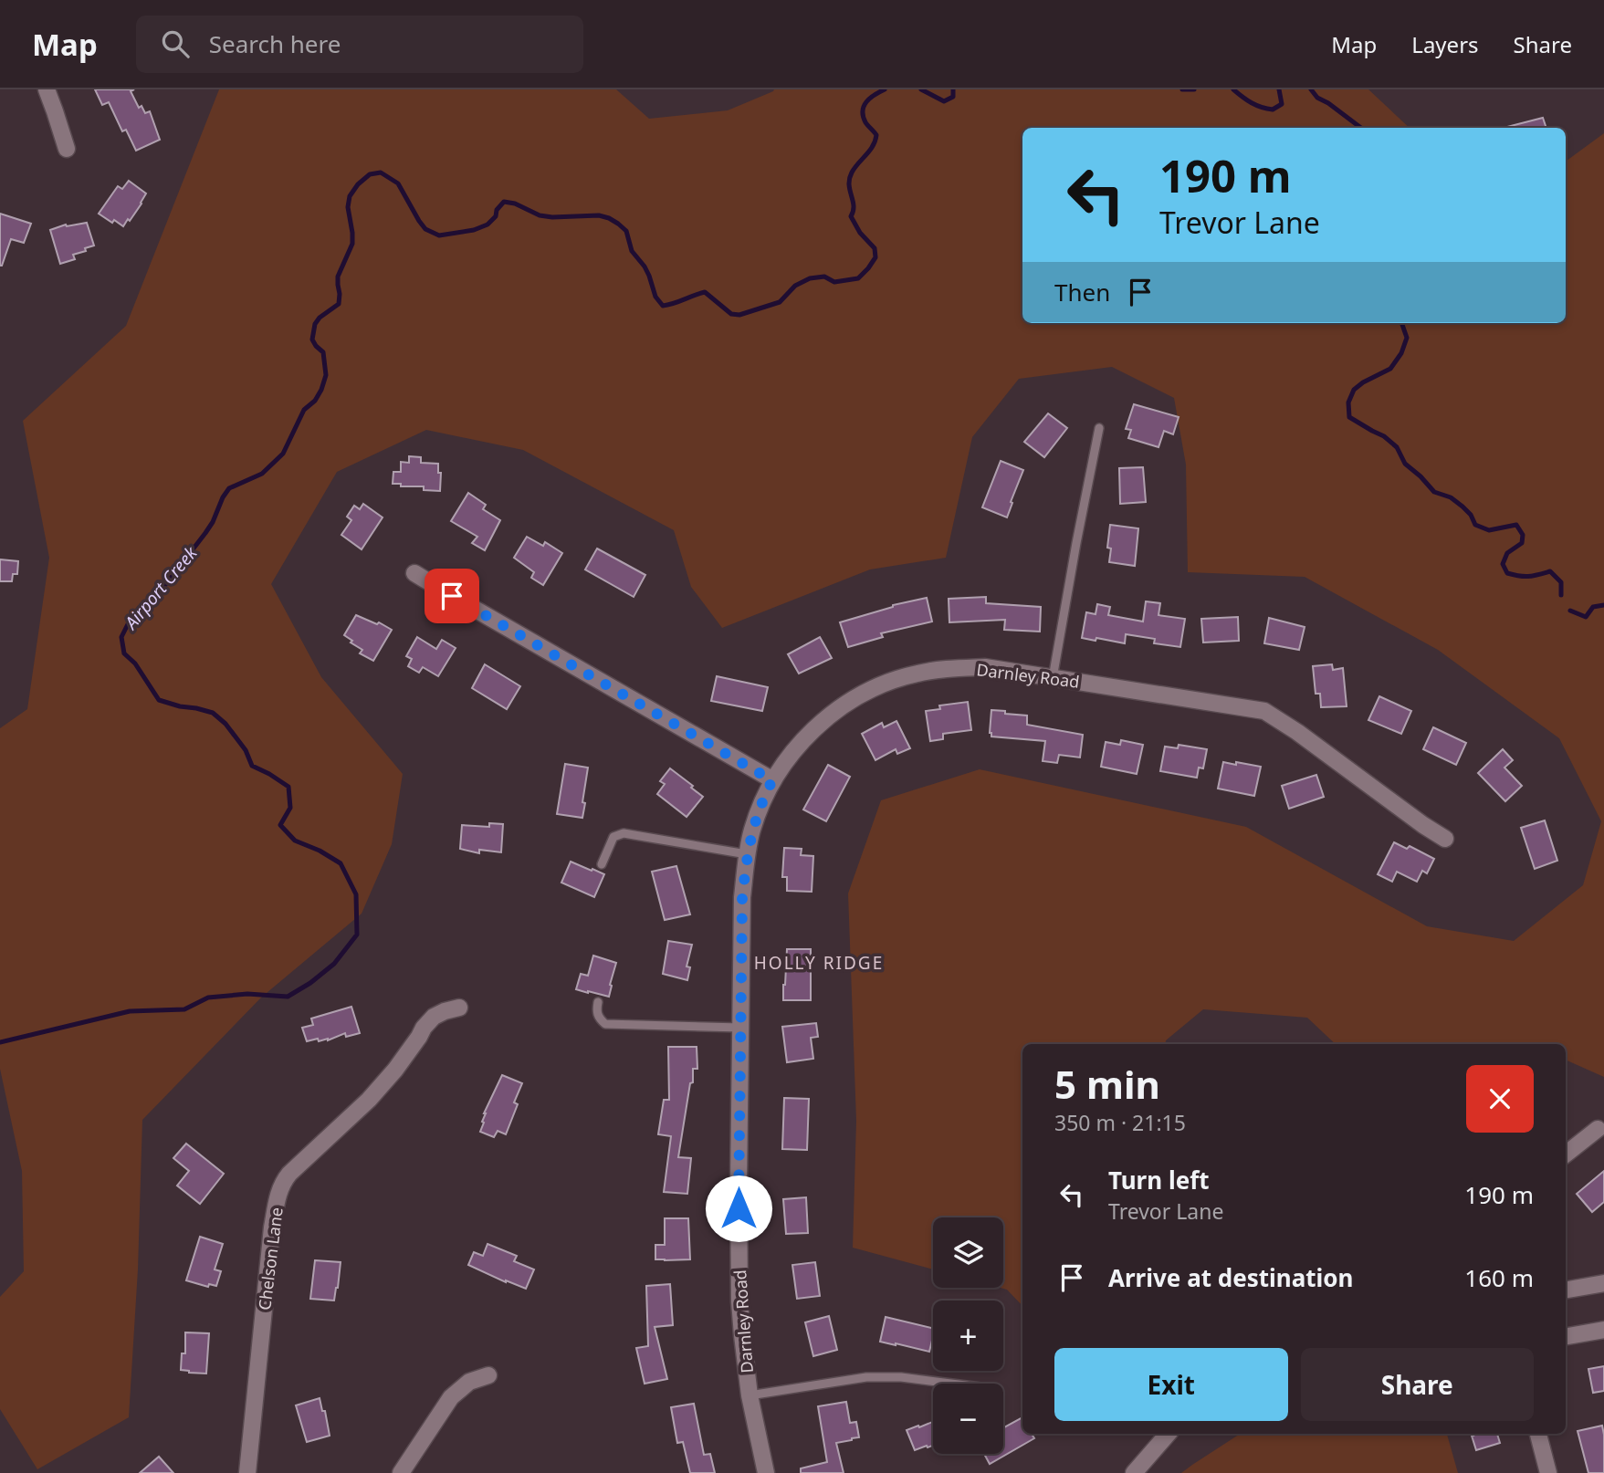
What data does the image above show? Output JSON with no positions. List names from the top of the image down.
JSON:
{
  "streets": {
    "street": ["Darnley Road", "Chelson Lane"]
  },
  "districts": ["HOLLY RIDGE"],
  "water": ["Airport Creek"],
  "page": {
    "header": "Map",
    "search": "Search here",
    "nav": ["Map", "Layers", "Share"],
    "turn": ["190 m", "Trevor Lane"],
    "then": "Then",
    "heading": ["5 min", "350 m · 21:15"],
    "list": [
      {
        "name": "Turn left",
        "note": "Trevor Lane",
        "value": "190 m"
      },
      {
        "name": "Arrive at destination",
        "value": "160 m"
      }
    ],
    "map_buttons": ["+", "−"],
    "buttons": ["Exit", "Share"]
  }
}
